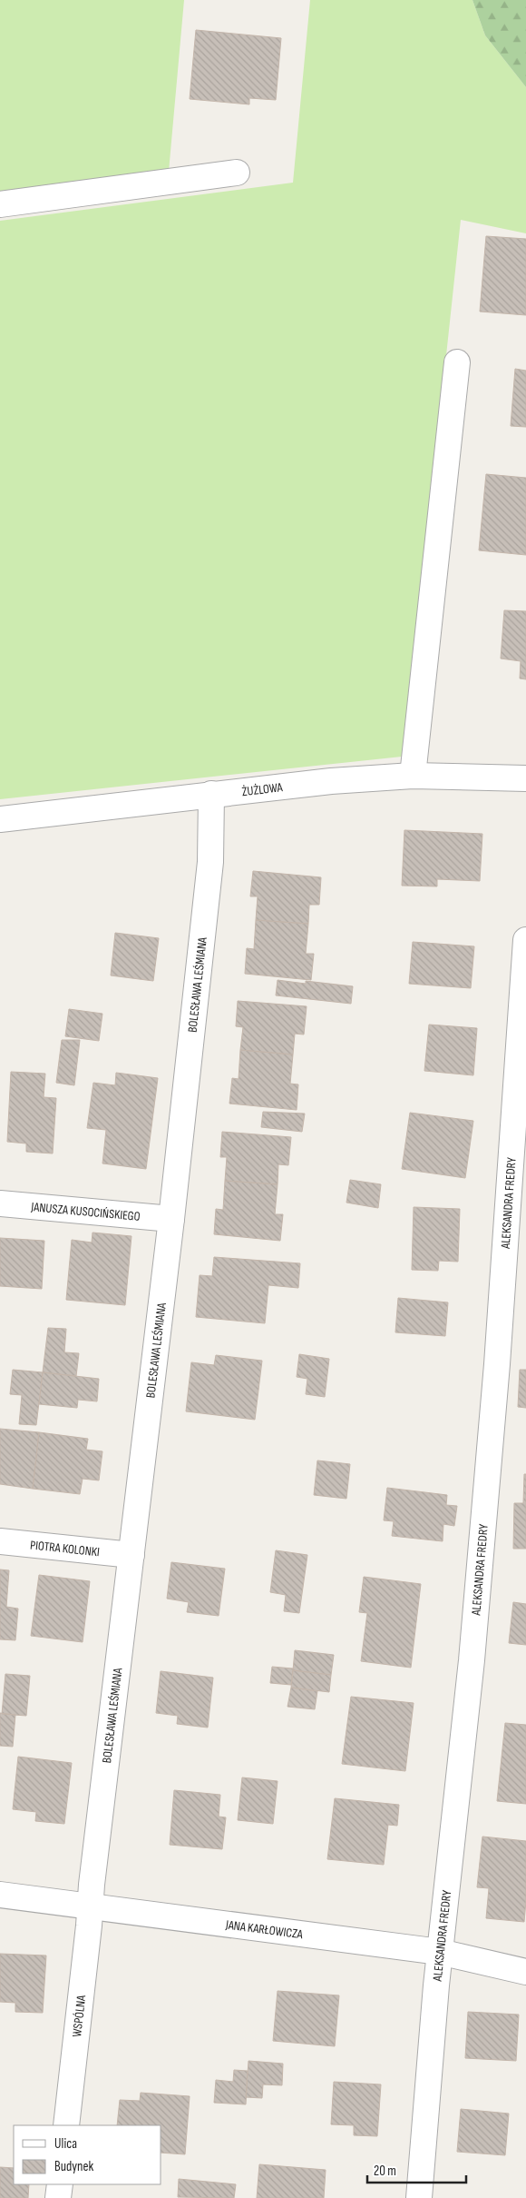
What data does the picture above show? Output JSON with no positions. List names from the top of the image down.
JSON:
{
  "streets": {
    "street": [
      "ŻUŻLOWA",
      "BOLESŁAWA LEŚMIANA",
      "ALEKSANDRA FREDRY",
      "JANUSZA KUSOCIŃSKIEGO",
      "PIOTRA KOLONKI",
      "JANA KARŁOWICZA",
      "WSPÓLNA"
    ]
  },
  "crossings": [
    ["ŻUŻLOWA", "BOLESŁAWA LEŚMIANA"],
    ["BOLESŁAWA LEŚMIANA", "JANUSZA KUSOCIŃSKIEGO"],
    ["BOLESŁAWA LEŚMIANA", "PIOTRA KOLONKI"],
    ["BOLESŁAWA LEŚMIANA", "JANA KARŁOWICZA"],
    ["BOLESŁAWA LEŚMIANA", "WSPÓLNA"],
    ["ALEKSANDRA FREDRY", "JANA KARŁOWICZA"],
    ["JANA KARŁOWICZA", "WSPÓLNA"]
  ],
  "legend": ["Ulica", "Budynek"],
  "scale_bar": "20 m"
}
